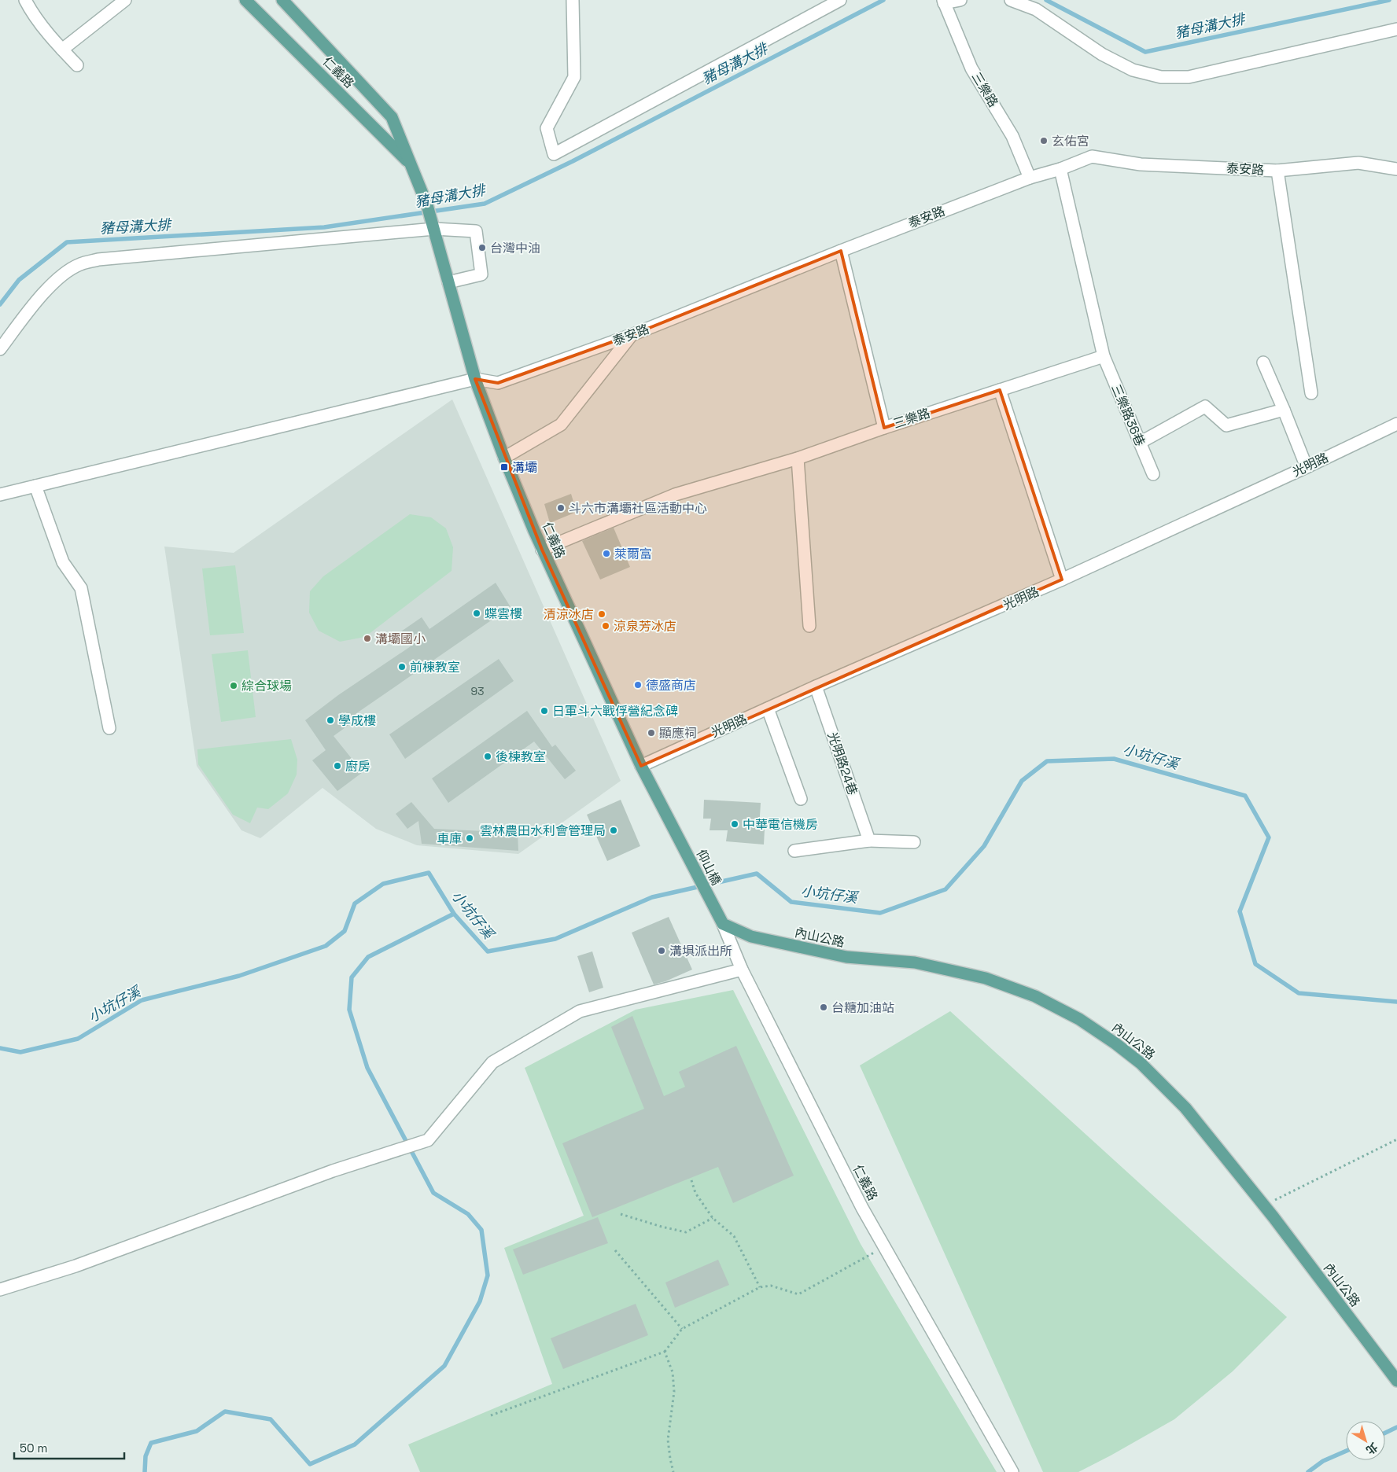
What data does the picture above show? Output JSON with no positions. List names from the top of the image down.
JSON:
{
  "streets": {
    "main road": ["仁義路", "仰山橋", "內山公路"],
    "street": [
      "三樂路",
      "泰安路",
      "三樂路36巷",
      "光明路",
      "光明路24巷"
    ]
  },
  "crossings": [
    ["仁義路", "三樂路"],
    ["仁義路", "泰安路"],
    ["仁義路", "光明路"],
    ["仁義路", "仰山橋"],
    ["仁義路", "內山公路"],
    ["三樂路", "泰安路"],
    ["三樂路", "三樂路36巷"],
    ["光明路", "光明路24巷"]
  ],
  "water": ["豬母溝大排", "小坑仔溪"],
  "places": {
    "other": [
      "玄佑宮",
      "台灣中油",
      "斗六市溝壩社區活動中心",
      "萊爾富",
      "蝶雲樓",
      "清涼冰店",
      "涼泉芳冰店",
      "溝壩國小",
      "前棟教室",
      "德盛商店",
      "綜合球場",
      "日軍斗六戰俘營紀念碑",
      "學成樓",
      "顯應祠",
      "後棟教室",
      "廚房",
      "中華電信機房",
      "雲林農田水利會管理局",
      "車庫",
      "溝埧派出所",
      "台糖加油站"
    ],
    "transit": ["溝壩"]
  },
  "house_numbers": ["93"],
  "scale_bar": "50 m",
  "north": "bottom right"
}
